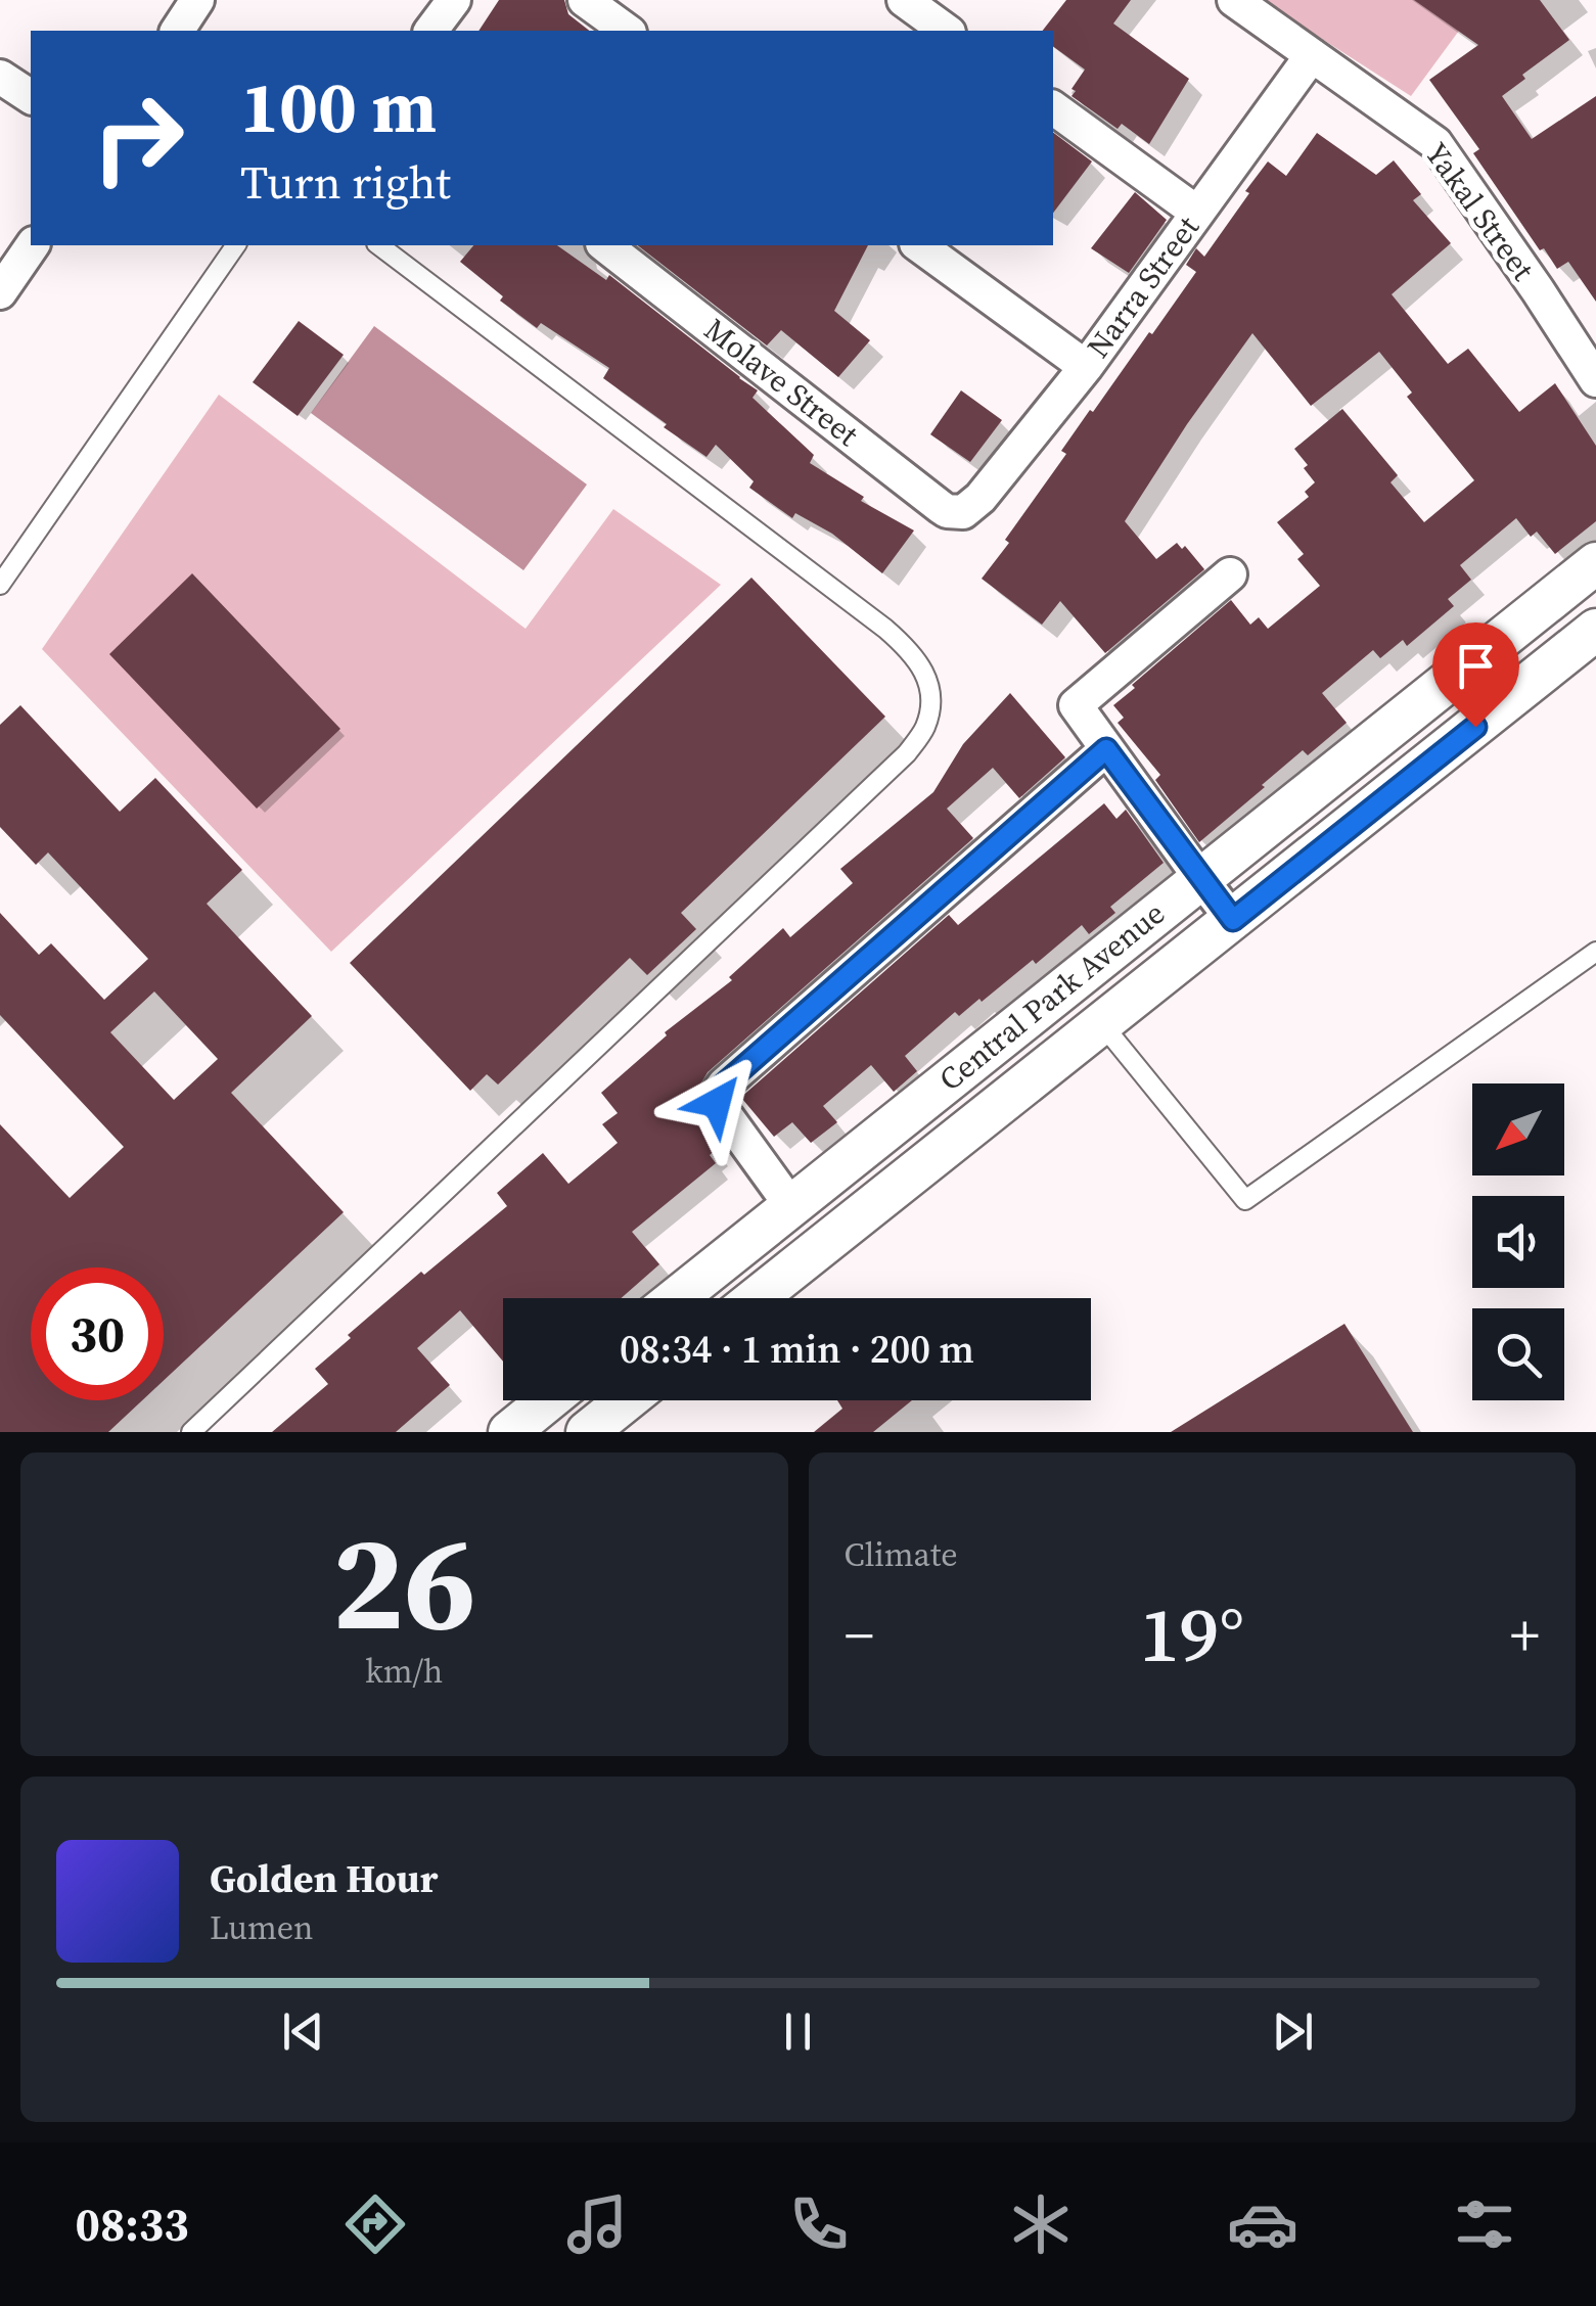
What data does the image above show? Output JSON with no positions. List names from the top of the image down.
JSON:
{
  "streets": {
    "street": [
      "Yakal Street",
      "Narra Street",
      "Molave Street",
      "Central Park Avenue"
    ]
  },
  "crossings": [
    ["Yakal Street", "Narra Street"],
    ["Narra Street", "Molave Street"]
  ],
  "north": "bottom left",
  "page": {
    "turn": ["100 m", "Turn right"],
    "limit": "30",
    "trip": "08:34 · 1 min · 200 m",
    "tile": [
      ["26", "km/h"],
      "Climate"
    ],
    "heat": ["−", "19°", "+"],
    "song": ["Golden Hour", "Lumen"],
    "tabs": "08:33"
  }
}
